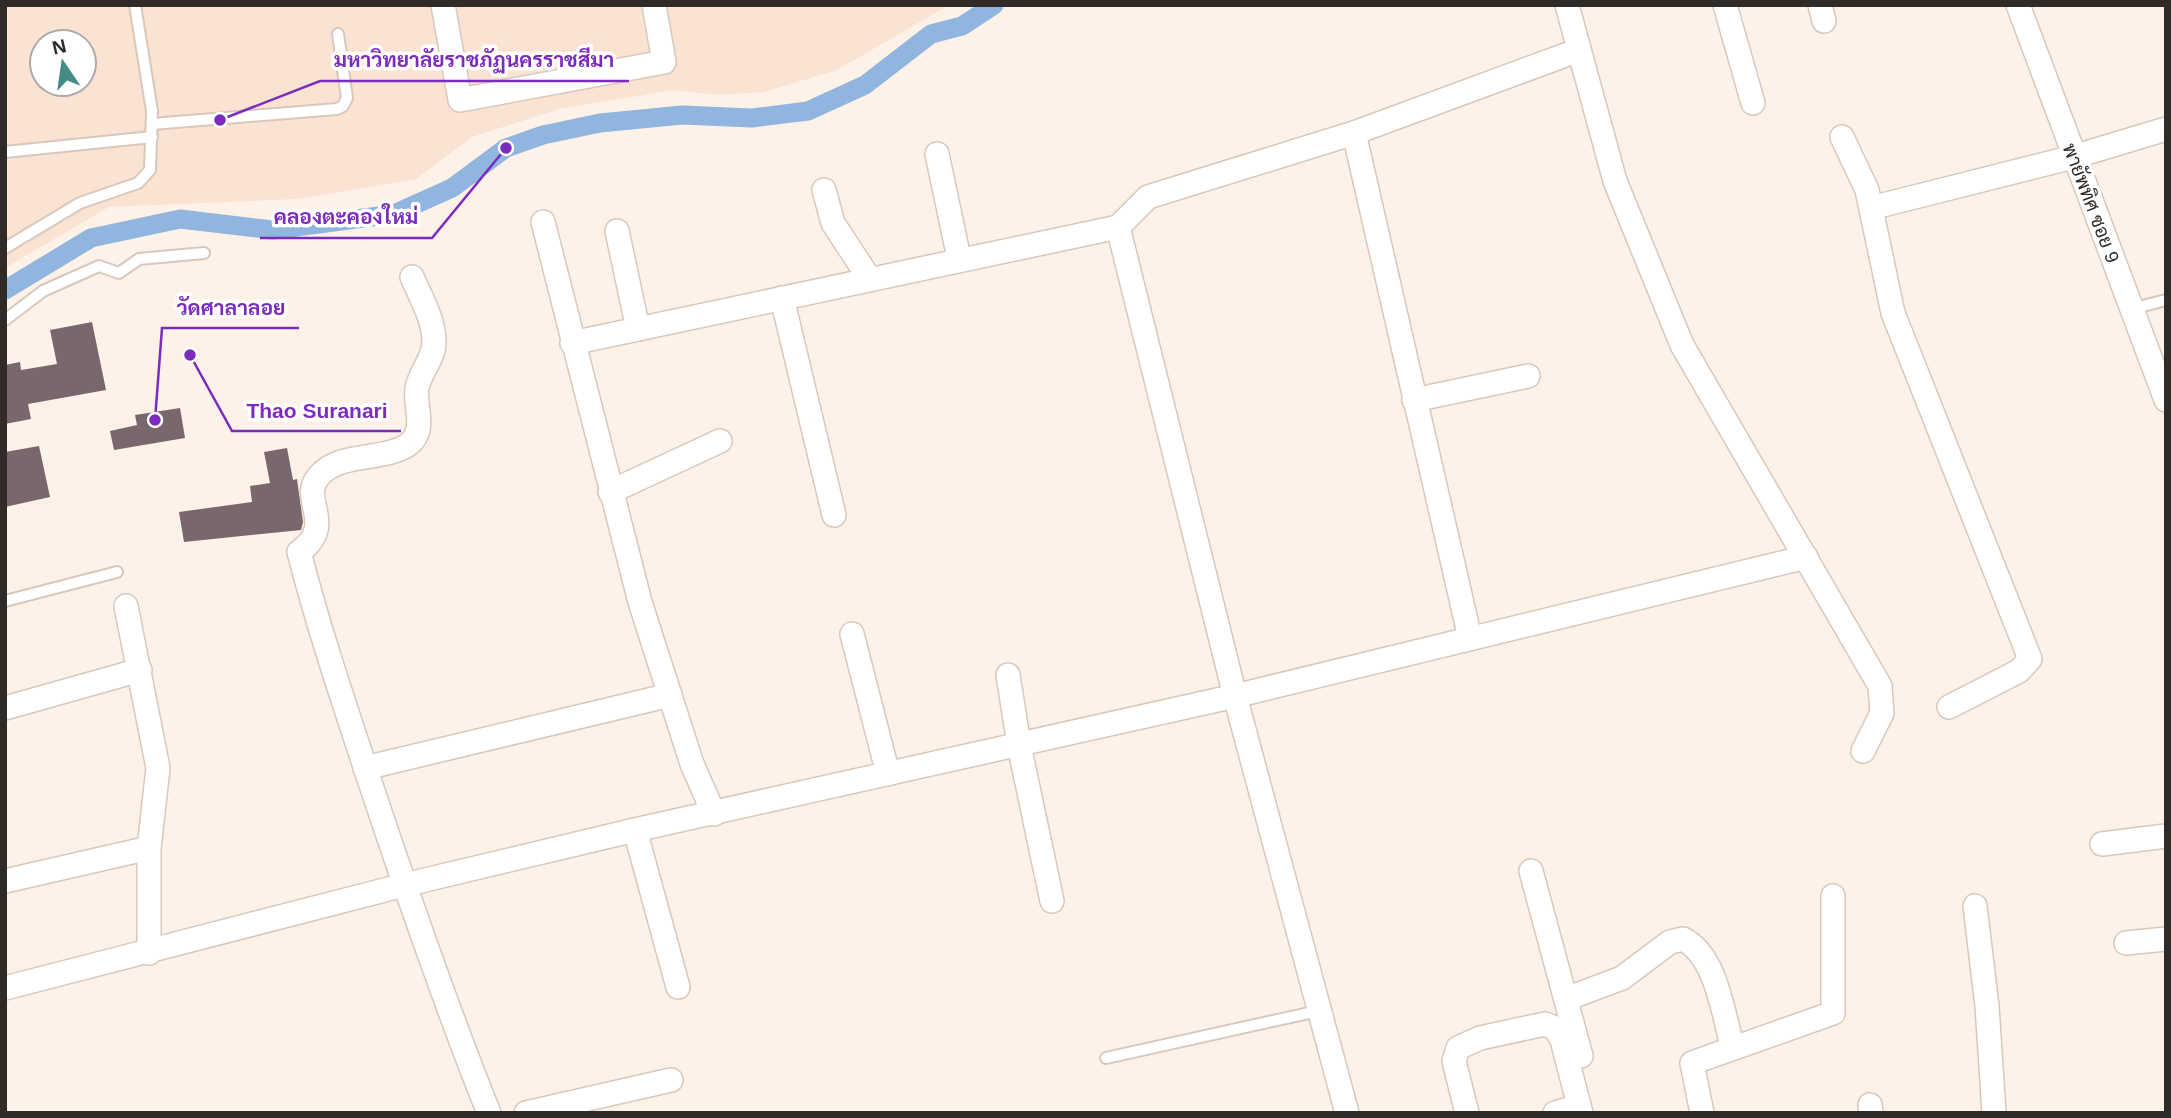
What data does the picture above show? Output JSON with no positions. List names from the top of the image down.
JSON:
{
  "streets": {
    "street": ["พายัพทิศ ซอย 9"]
  },
  "places": [
    "มหาวิทยาลัยราชภัฏนครราชสีมา",
    "คลองตะคองใหม่",
    "Thao Suranari",
    "วัดศาลาลอย"
  ],
  "north": "top"
}
